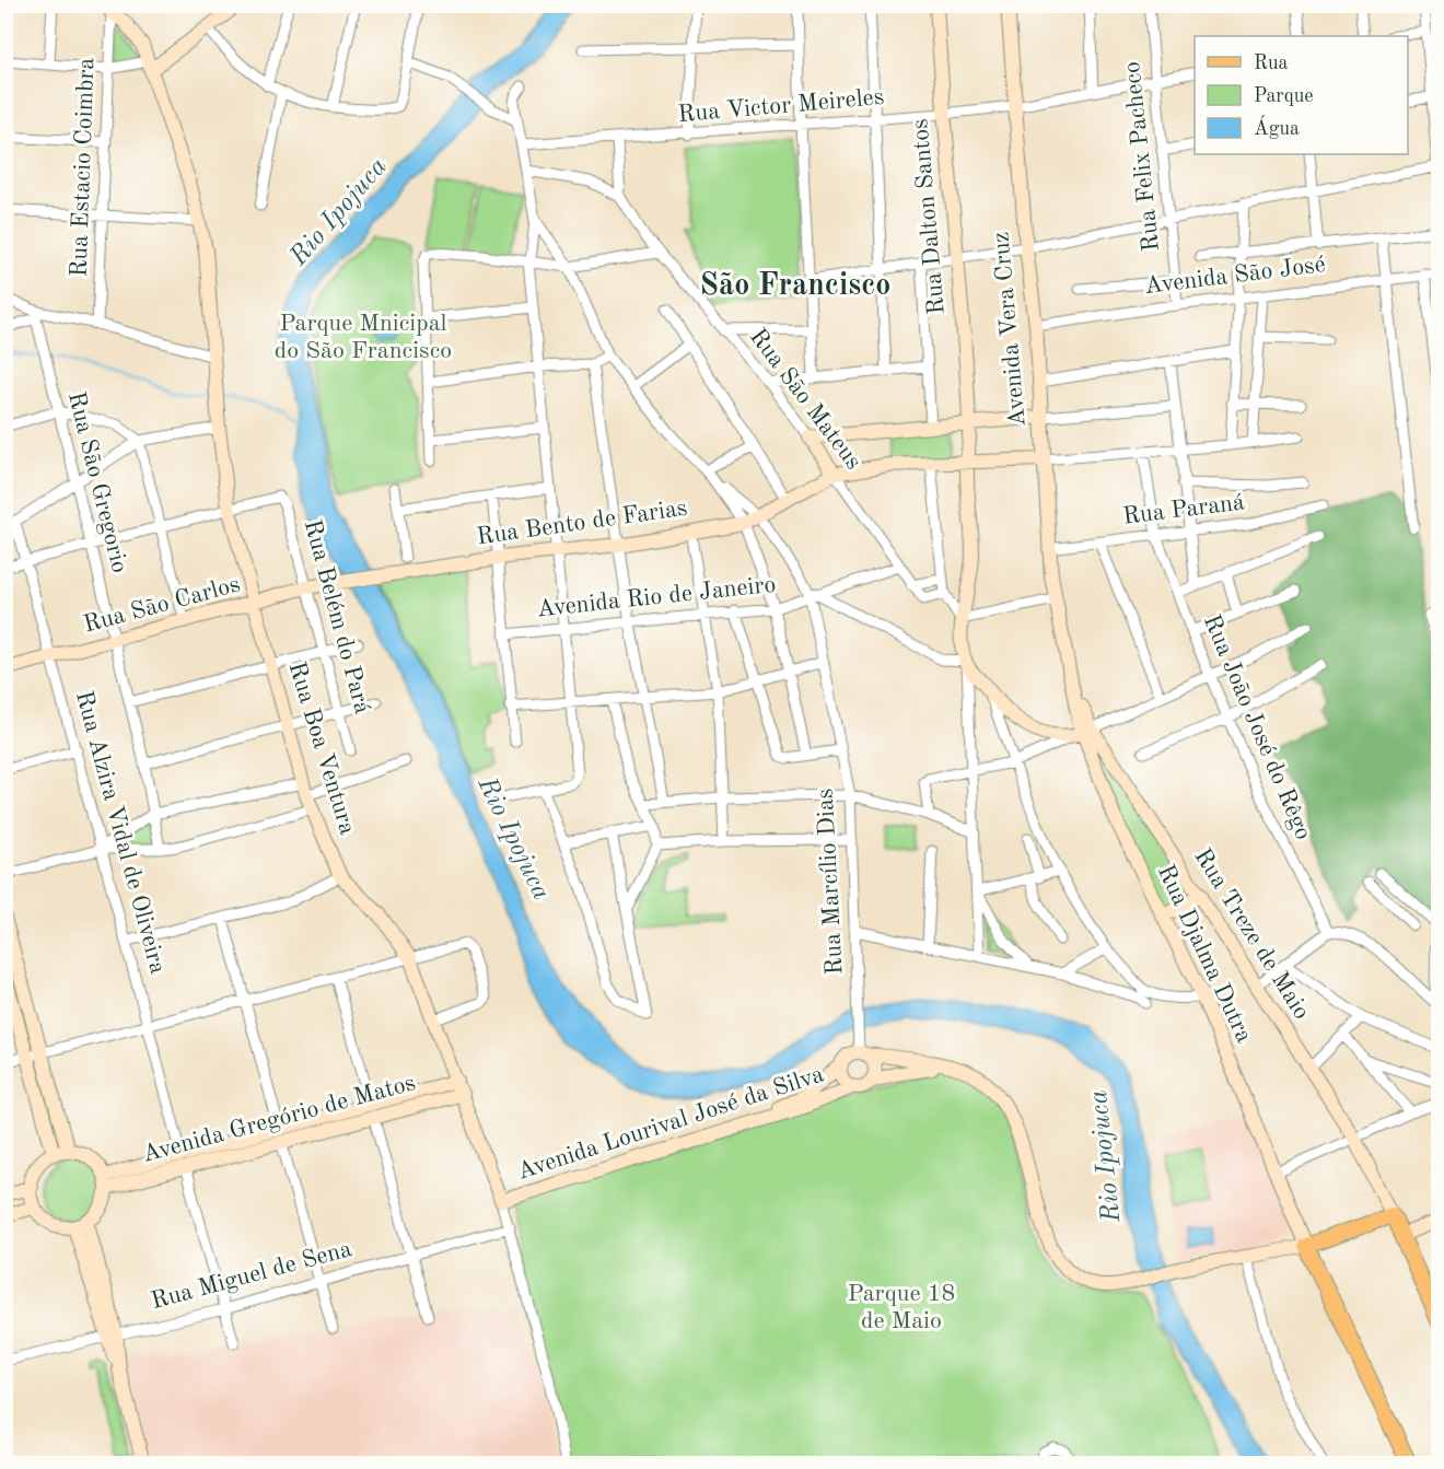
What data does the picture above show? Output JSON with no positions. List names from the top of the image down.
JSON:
{
  "streets": {
    "street": [
      "Rua Victor Meireles",
      "Rua Felix Pacheco",
      "Rua Estacio Coimbra",
      "Rua Dalton Santos",
      "Avenida São José",
      "Avenida Vera Cruz",
      "Rua São Mateus",
      "Rua São Gregorio",
      "Rua Paraná",
      "Rua Bento de Farias",
      "Avenida Rio de Janeiro",
      "Rua São Carlos",
      "Rua Belém do Pará",
      "Rua João José do Rêgo",
      "Rua Boa Ventura",
      "Rua Alzira Vidal de Oliveira",
      "Rua Marcílio Dias",
      "Rua Treze de Maio",
      "Rua Djalma Dutra",
      "Avenida Gregório de Matos",
      "Avenida Lourival José da Silva",
      "Rua Miguel de Sena"
    ]
  },
  "crossings": [
    ["Rua Victor Meireles", "Rua Felix Pacheco"],
    ["Rua Victor Meireles", "Rua Dalton Santos"],
    ["Rua Victor Meireles", "Avenida Vera Cruz"],
    ["Rua Felix Pacheco", "Avenida São José"],
    ["Rua Estacio Coimbra", "Rua Boa Ventura"],
    ["Avenida São José", "Avenida Vera Cruz"],
    ["Avenida Vera Cruz", "Rua Paraná"],
    ["Avenida Vera Cruz", "Rua Treze de Maio"],
    ["Rua São Mateus", "Rua Bento de Farias"],
    ["Rua São Mateus", "Avenida Rio de Janeiro"],
    ["Rua São Gregorio", "Rua São Carlos"],
    ["Rua Paraná", "Rua João José do Rêgo"],
    ["Rua Bento de Farias", "Rua São Carlos"],
    ["Avenida Rio de Janeiro", "Rua Marcílio Dias"],
    ["Rua São Carlos", "Rua Belém do Pará"],
    ["Rua São Carlos", "Rua Boa Ventura"],
    ["Rua São Carlos", "Rua Alzira Vidal de Oliveira"],
    ["Rua Belém do Pará", "Rua Boa Ventura"],
    ["Rua Boa Ventura", "Avenida Gregório de Matos"],
    ["Rua Boa Ventura", "Avenida Lourival José da Silva"],
    ["Rua Alzira Vidal de Oliveira", "Avenida Gregório de Matos"],
    ["Rua Marcílio Dias", "Avenida Lourival José da Silva"],
    ["Rua Treze de Maio", "Rua Djalma Dutra"]
  ],
  "districts": ["São Francisco"],
  "water": ["Rio Ipojuca"],
  "parks": ["Parque Mnicipal do São Francisco", "Parque 18 de Maio"],
  "legend": ["Rua", "Parque", "Água"]
}
